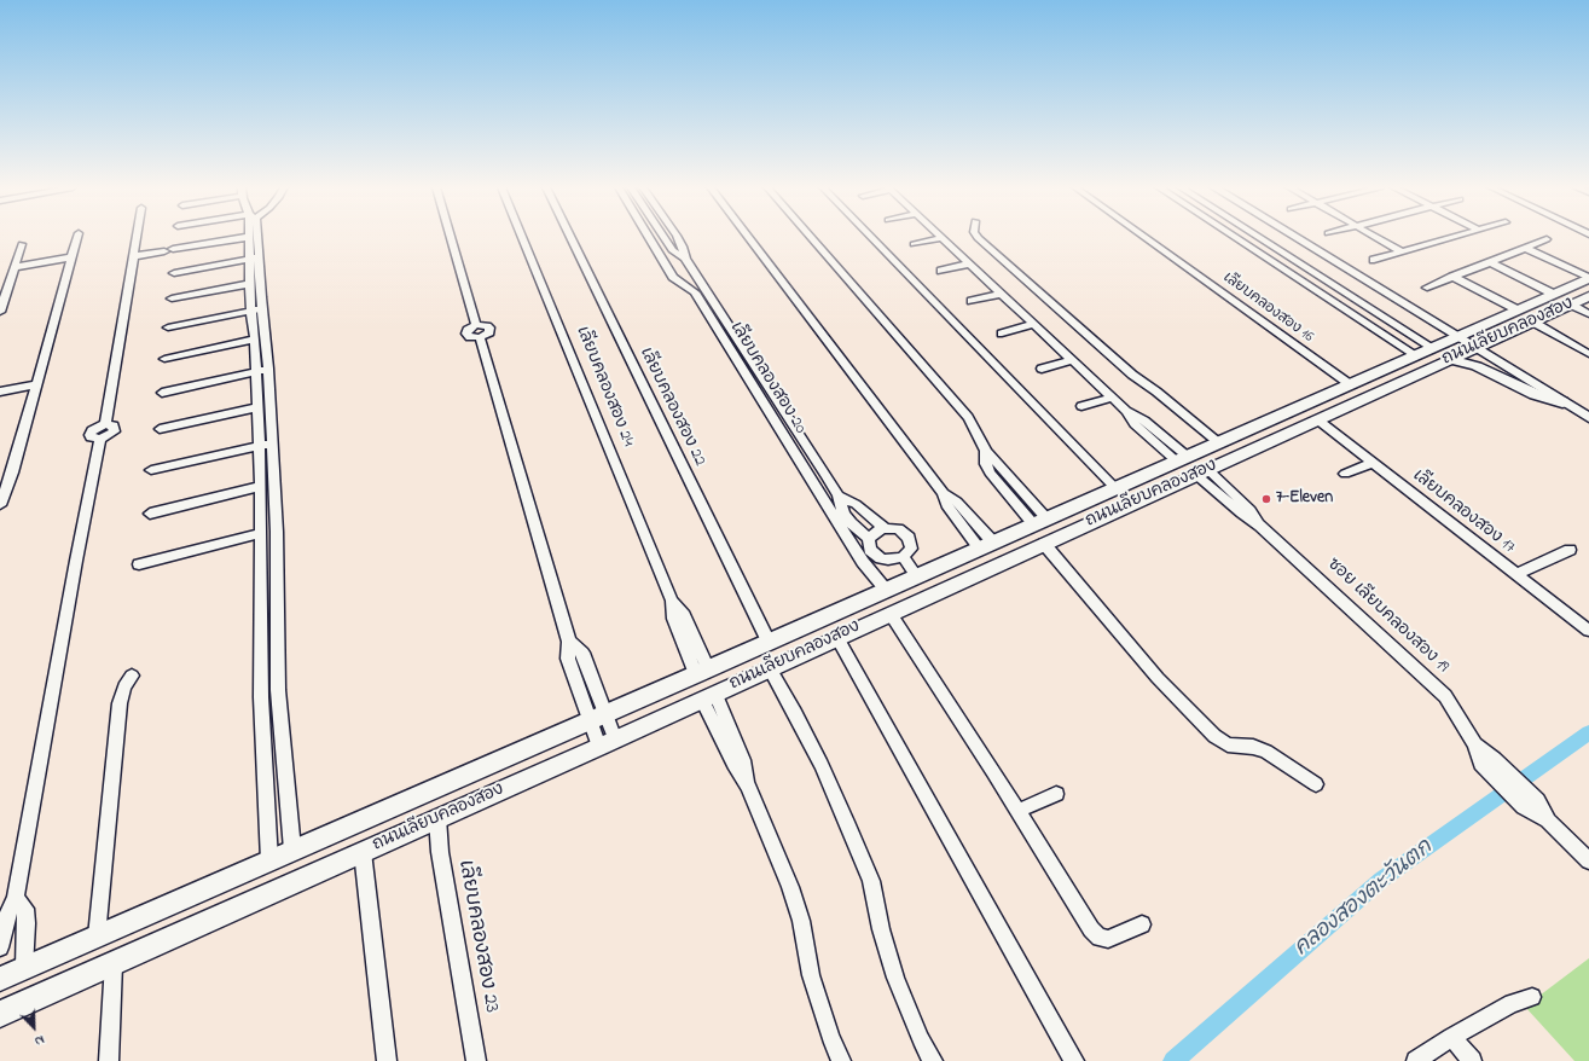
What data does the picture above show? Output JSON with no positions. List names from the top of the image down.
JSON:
{
  "streets": {
    "main road": ["ถนนเลียบคลองสอง"],
    "street": [
      "เลียบคลองสอง 16",
      "เลียบคลองสอง 20",
      "เลียบคลองสอง 24",
      "เลียบคลองสอง 22",
      "เลียบคลองสอง 17",
      "ซอย เลียบคลองสอง 19",
      "เลียบคลองสอง 23"
    ]
  },
  "crossings": [
    ["เลียบคลองสอง 16", "ถนนเลียบคลองสอง"],
    ["ถนนเลียบคลองสอง", "เลียบคลองสอง 20"],
    ["ถนนเลียบคลองสอง", "เลียบคลองสอง 24"],
    ["ถนนเลียบคลองสอง", "เลียบคลองสอง 22"],
    ["ถนนเลียบคลองสอง", "เลียบคลองสอง 17"],
    ["ถนนเลียบคลองสอง", "ซอย เลียบคลองสอง 19"],
    ["ถนนเลียบคลองสอง", "เลียบคลองสอง 23"]
  ],
  "water": ["คลองสองตะวันตก"],
  "places": ["7-Eleven"],
  "north": "bottom right"
}
